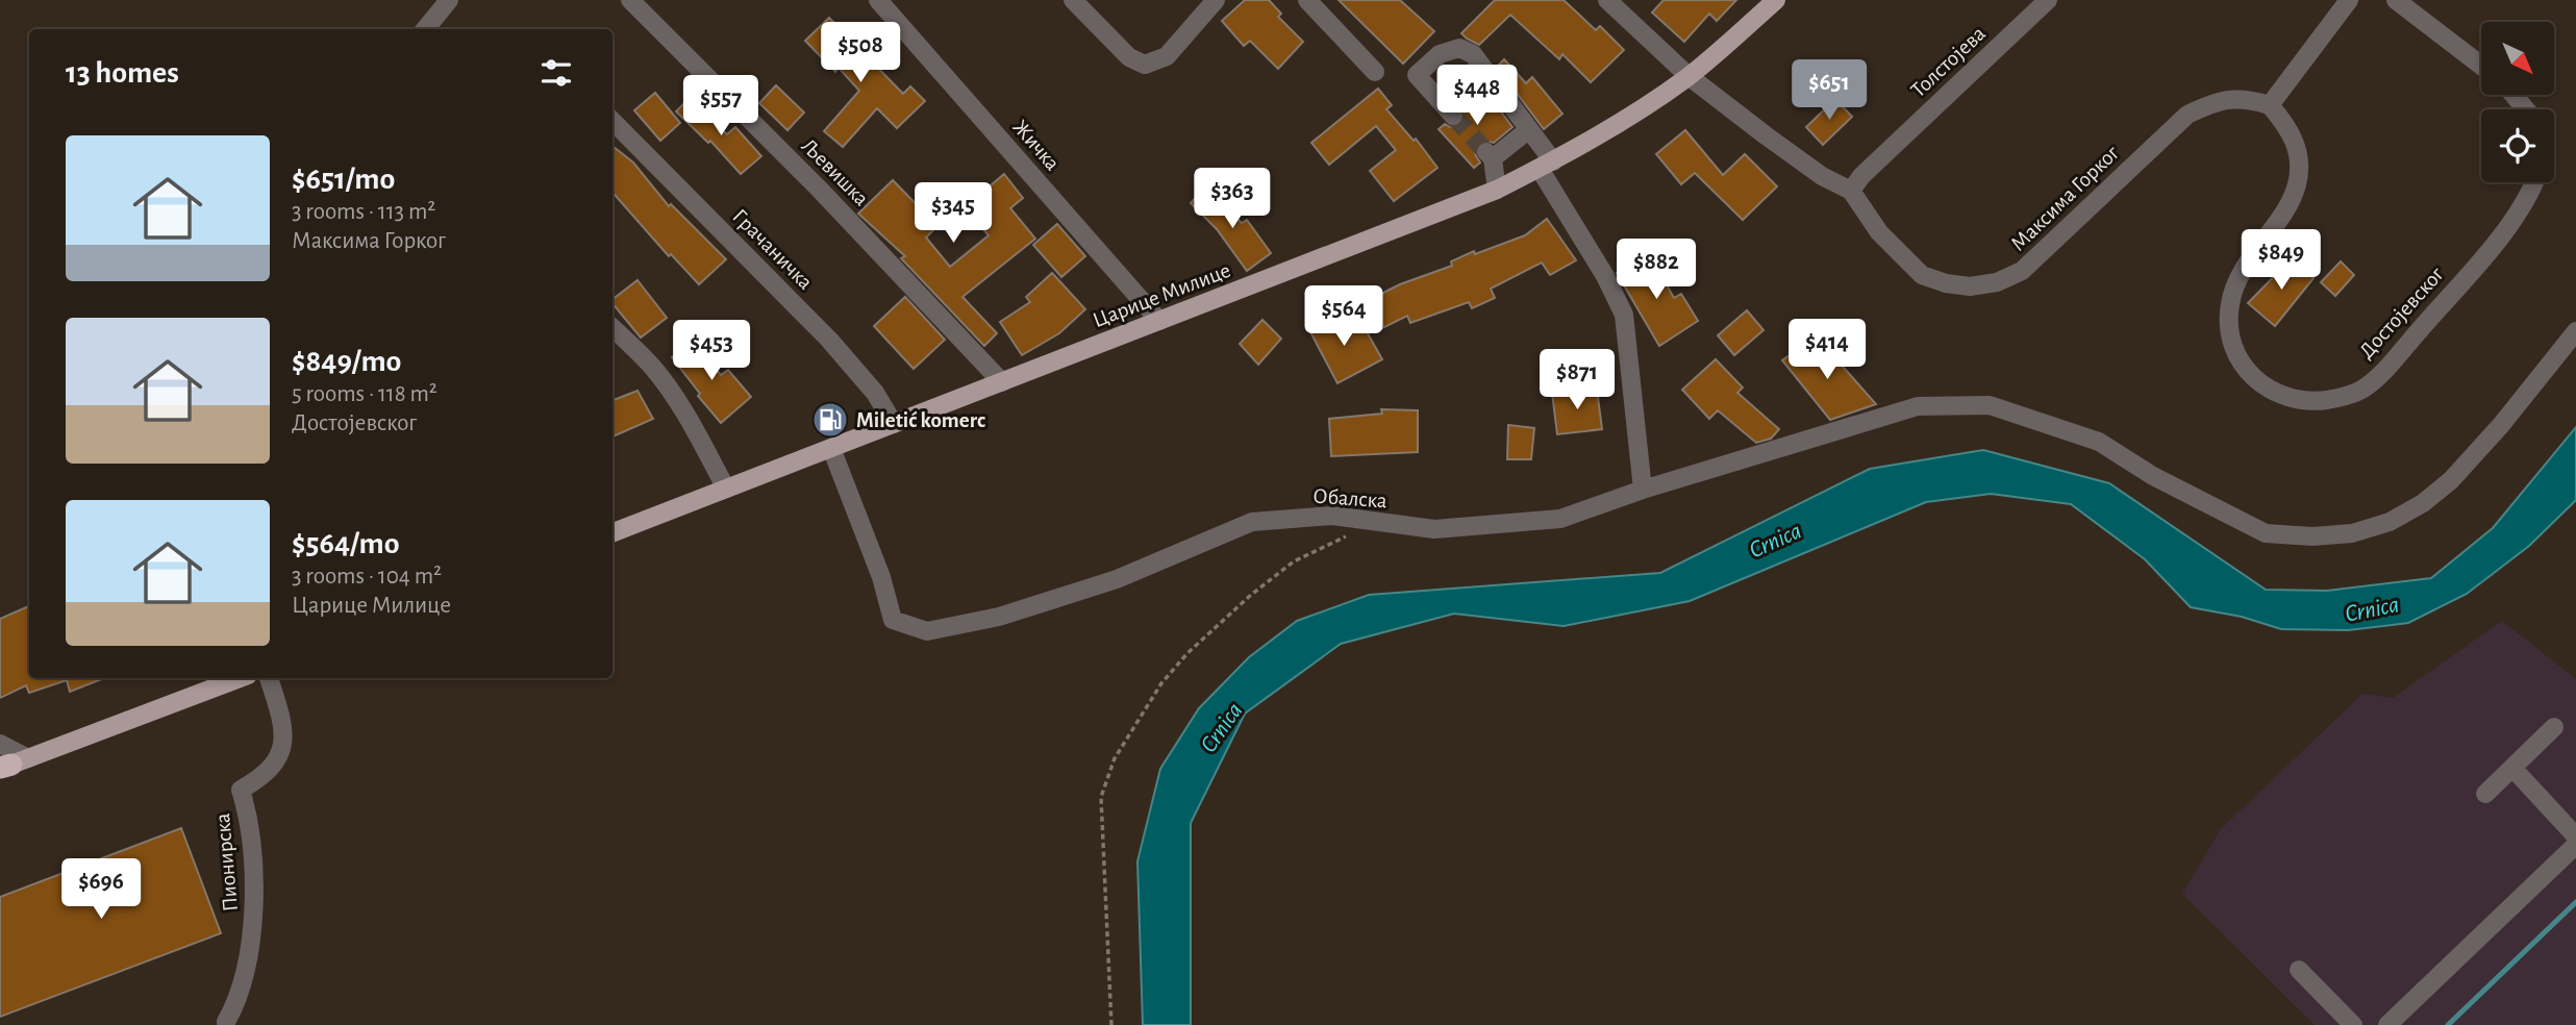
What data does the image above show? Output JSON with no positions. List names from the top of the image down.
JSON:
{
  "streets": {
    "main road": ["Царице Милице"],
    "street": [
      "Толстојева",
      "Жичка",
      "Љевишка",
      "Максима Горког",
      "Грачаничка",
      "Достојевског",
      "Обалска",
      "Пионирска"
    ]
  },
  "crossings": [
    ["Толстојева", "Максима Горког"],
    ["Жичка", "Царице Милице"],
    ["Љевишка", "Царице Милице"],
    ["Максима Горког", "Царице Милице"],
    ["Максима Горког", "Достојевског"],
    ["Грачаничка", "Царице Милице"],
    ["Царице Милице", "Обалска"]
  ],
  "water": ["Crnica"],
  "places": {
    "fuel station": ["Miletić komerc"]
  },
  "north": "bottom right",
  "page": {
    "price": [
      "$508",
      "$651",
      "$448",
      "$557",
      "$363",
      "$345",
      "$849",
      "$882",
      "$564",
      "$414",
      "$453",
      "$871",
      "$696"
    ],
    "heading": "13 homes",
    "list": [
      {
        "name": "$651/mo",
        "note": "3 rooms · 113 m² · Максима Горког"
      },
      {
        "name": "$849/mo",
        "note": "5 rooms · 118 m² · Достојевског"
      },
      {
        "name": "$564/mo",
        "note": "3 rooms · 104 m² · Царице Милице"
      }
    ]
  }
}
